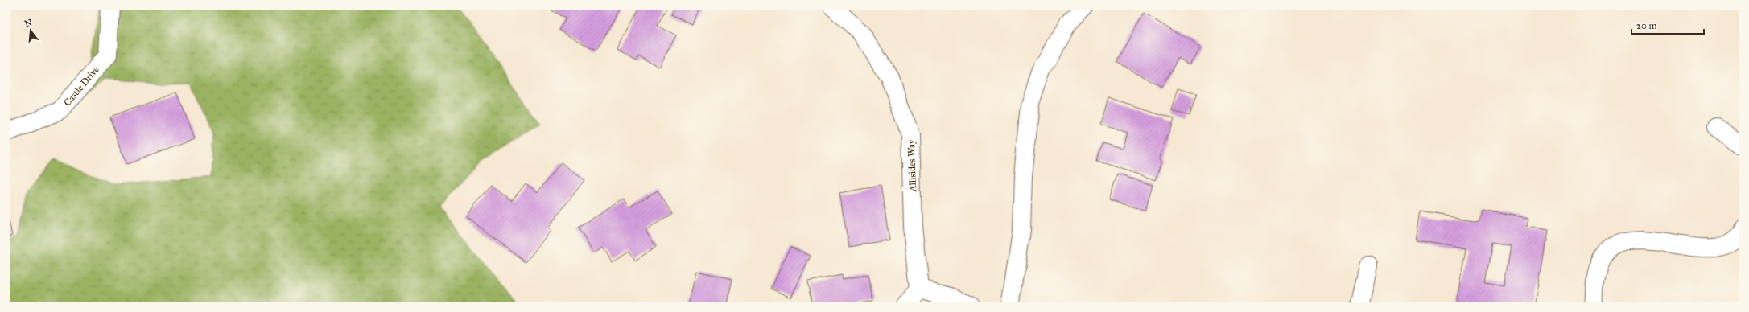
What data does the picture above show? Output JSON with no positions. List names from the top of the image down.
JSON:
{
  "streets": {
    "street": ["Castle Drive", "Allisides Way"]
  },
  "scale_bar": "20 m",
  "north": "top"
}
